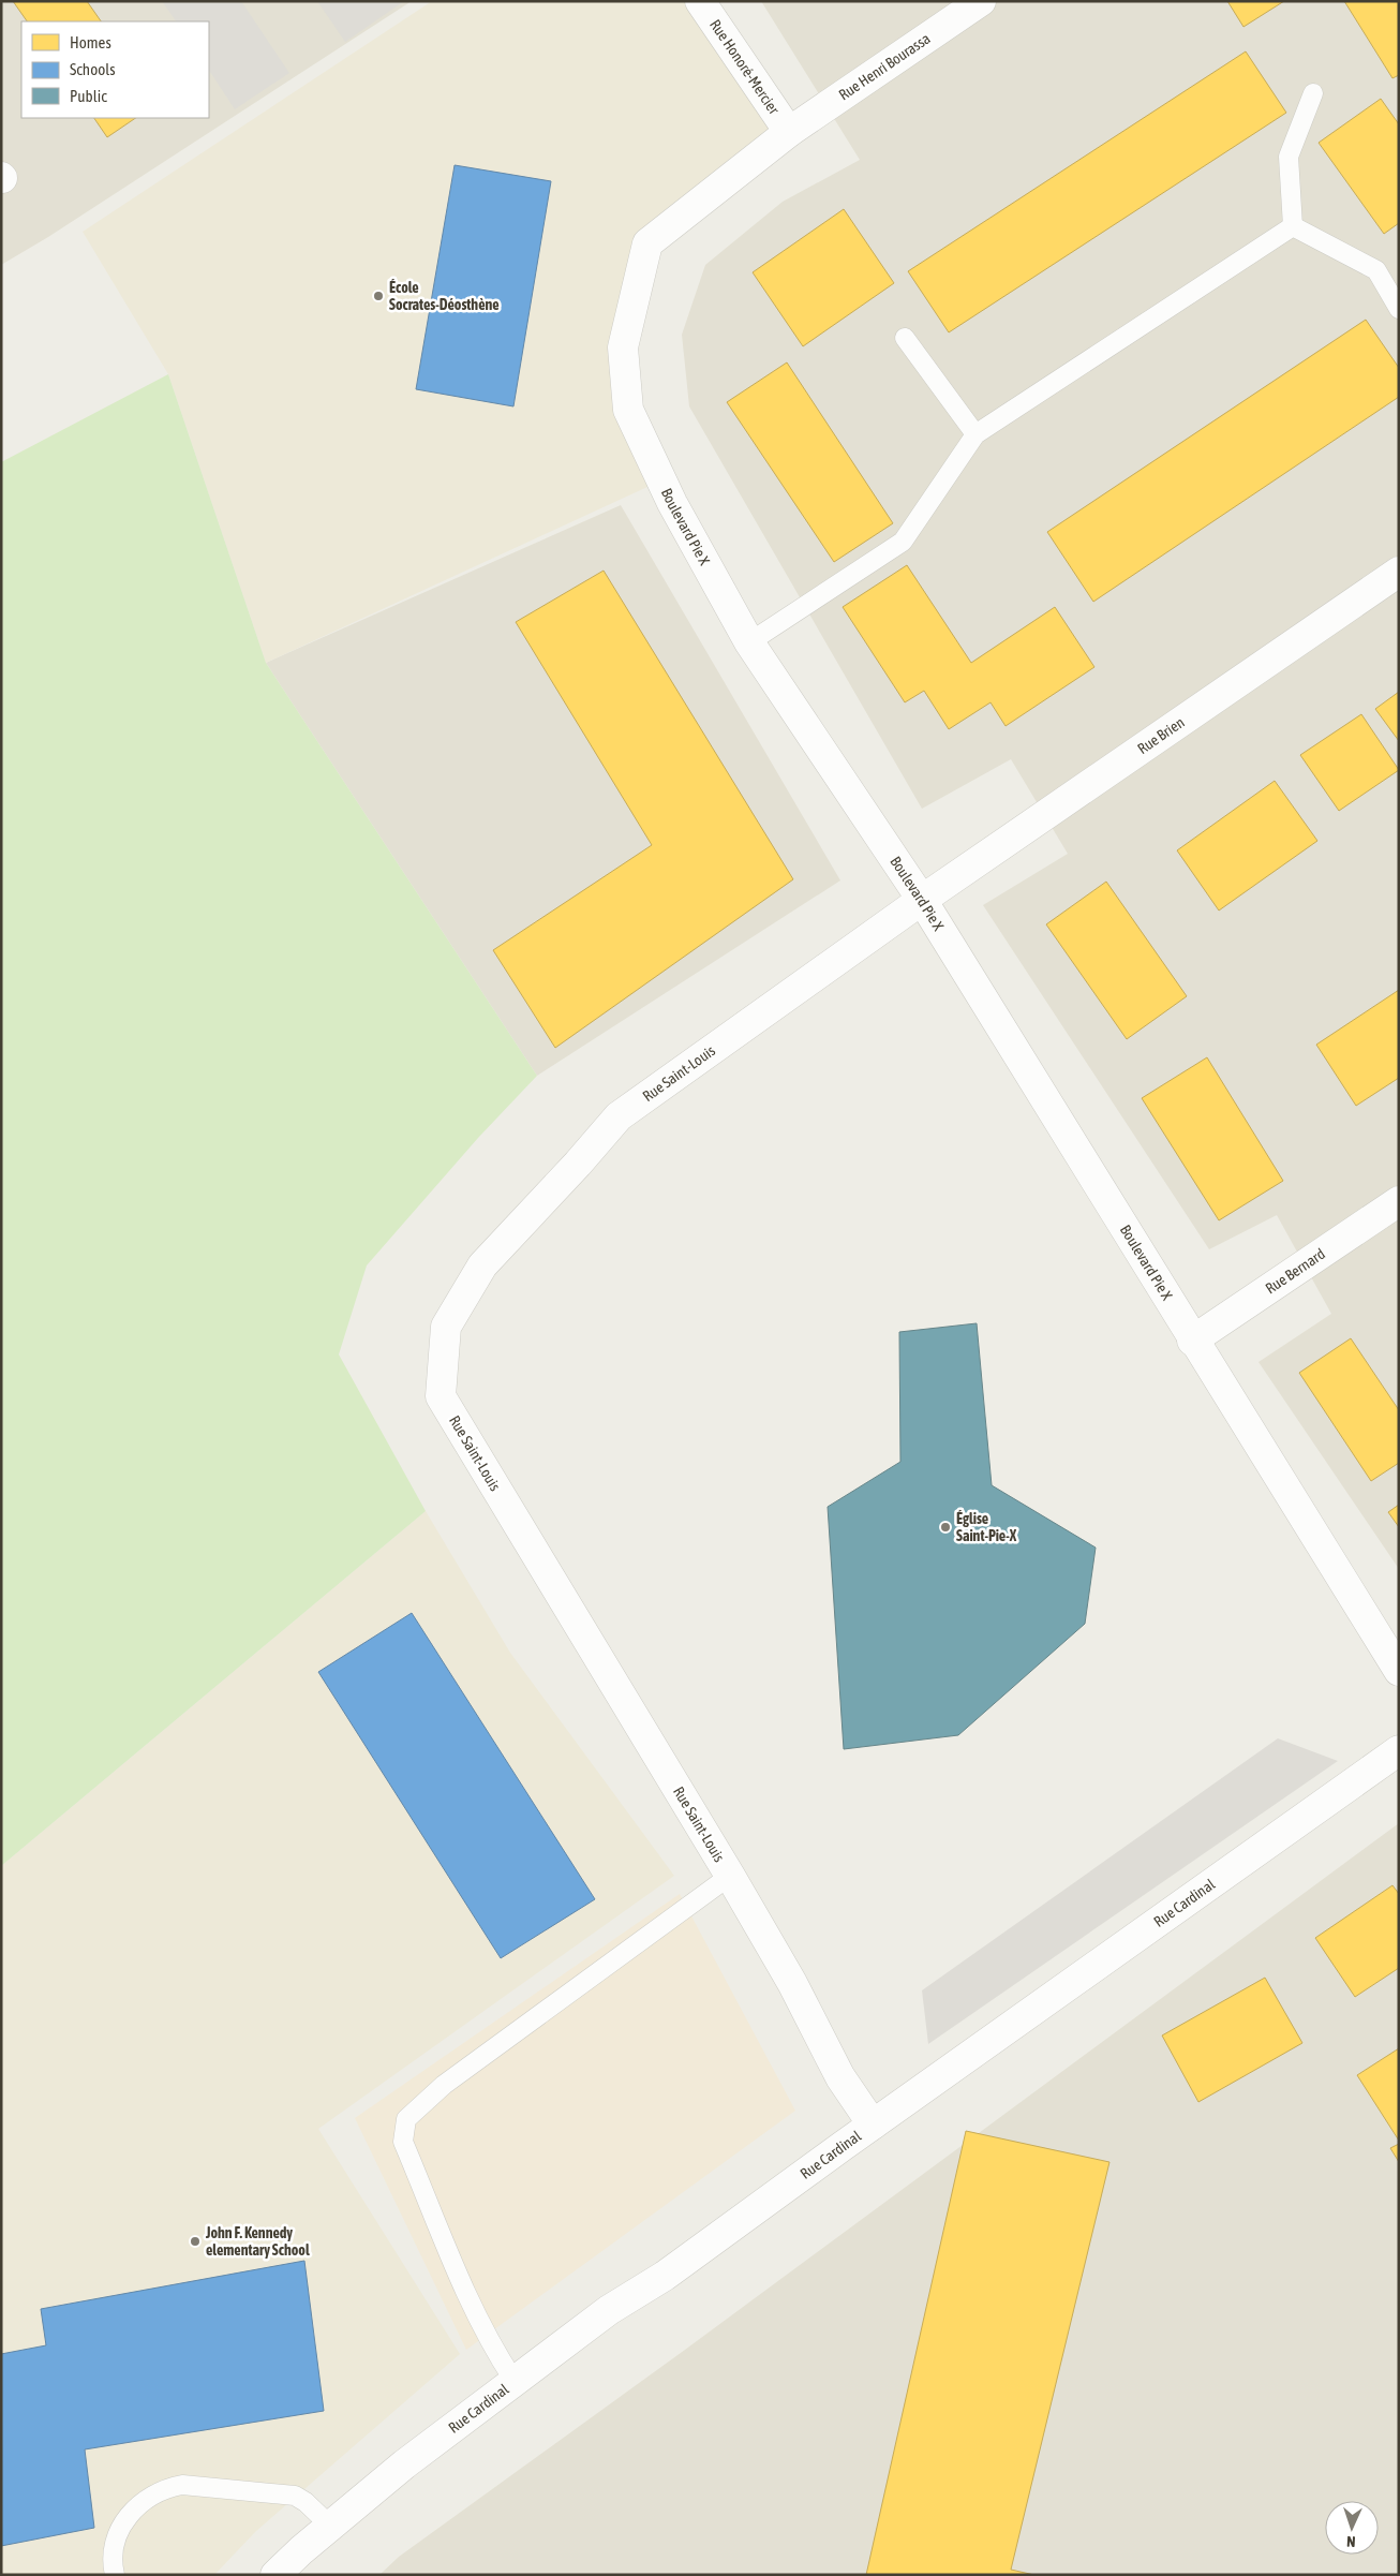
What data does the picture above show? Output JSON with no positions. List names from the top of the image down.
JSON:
{
  "streets": {
    "street": [
      "Rue Honoré-Mercier",
      "Rue Henri Bourassa",
      "Boulevard Pie X",
      "Rue Brien",
      "Rue Saint-Louis",
      "Rue Bernard",
      "Rue Cardinal"
    ]
  },
  "crossings": [
    ["Rue Honoré-Mercier", "Rue Henri Bourassa"],
    ["Rue Honoré-Mercier", "Boulevard Pie X"],
    ["Rue Henri Bourassa", "Boulevard Pie X"],
    ["Boulevard Pie X", "Rue Brien"],
    ["Boulevard Pie X", "Rue Saint-Louis"],
    ["Boulevard Pie X", "Rue Bernard"],
    ["Rue Brien", "Rue Saint-Louis"],
    ["Rue Saint-Louis", "Rue Cardinal"]
  ],
  "places": ["École Socrates-Déosthène", "Église Saint-Pie-X", "John F. Kennedy elementary School"],
  "legend": ["Homes", "Schools", "Public"],
  "north": "bottom"
}
